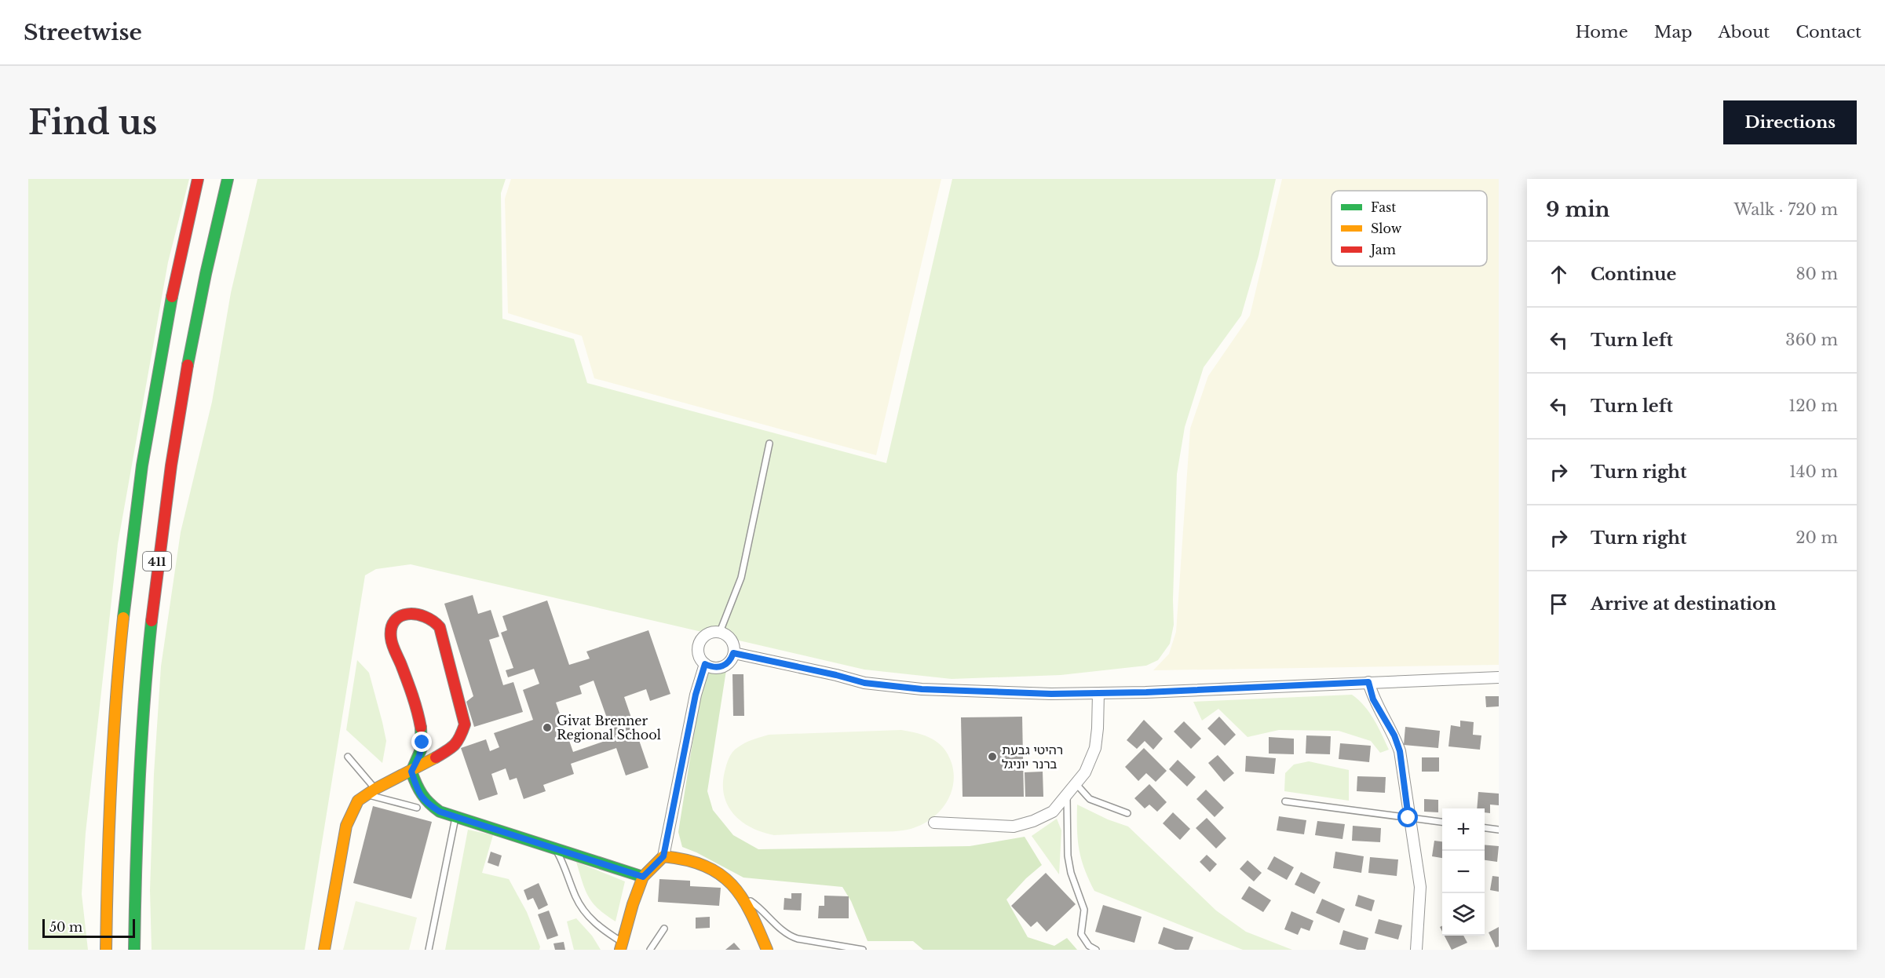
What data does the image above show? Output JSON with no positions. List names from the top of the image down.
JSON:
{
  "streets": {
    "main road": ["411"]
  },
  "places": ["Givat Brenner Regional School", "רהיטי גבעת ברנר יוניגל"],
  "legend": ["Fast", "Slow", "Jam"],
  "scale_bar": "50 m",
  "page": {
    "header": "Streetwise",
    "nav": [
      "Home",
      "Map",
      "About",
      "Contact"
    ],
    "buttons": "Directions",
    "title": "Find us",
    "heading": ["9 min", "Walk · 720 m"],
    "list": [
      ["Continue", "80 m"],
      ["Turn left", "360 m"],
      ["Turn left", "120 m"],
      ["Turn right", "140 m"],
      ["Turn right", "20 m"],
      "Arrive at destination"
    ],
    "map_buttons": ["+", "−"],
    "scale": "50 m"
  }
}
